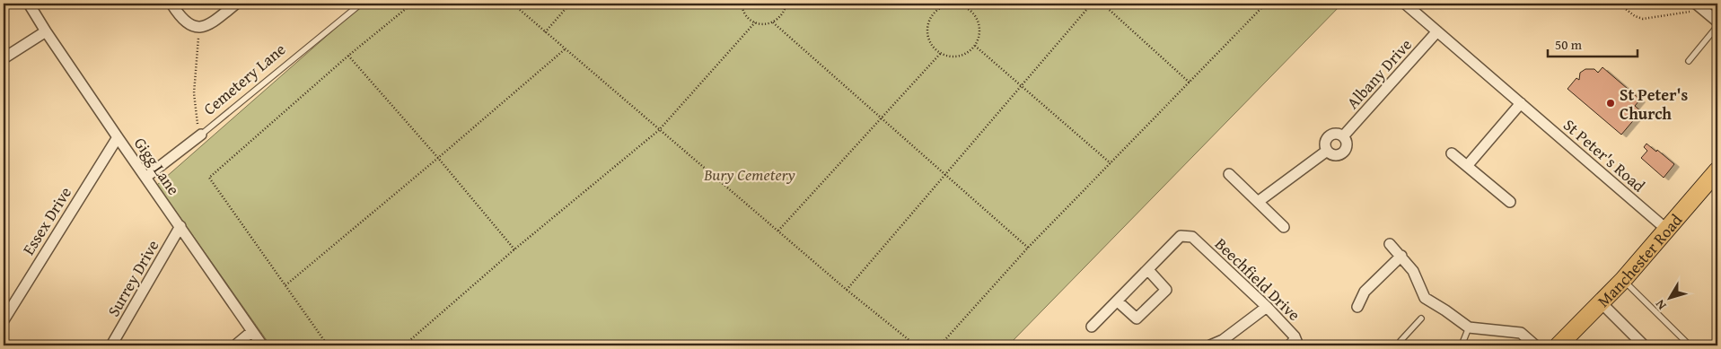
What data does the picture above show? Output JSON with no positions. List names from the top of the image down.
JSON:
{
  "streets": {
    "highway": ["Manchester Road"],
    "street": [
      "Albany Drive",
      "Cemetery Lane",
      "St Peter's Road",
      "Gigg Lane",
      "Essex Drive",
      "Surrey Drive",
      "Beechfield Drive"
    ]
  },
  "crossings": [
    ["Albany Drive", "St Peter's Road"],
    ["Cemetery Lane", "Gigg Lane"],
    ["St Peter's Road", "Manchester Road"],
    ["Gigg Lane", "Essex Drive"],
    ["Gigg Lane", "Surrey Drive"]
  ],
  "parks": ["Bury Cemetery"],
  "places": ["St Peter's Church"],
  "scale_bar": "50 m",
  "north": "bottom left"
}
